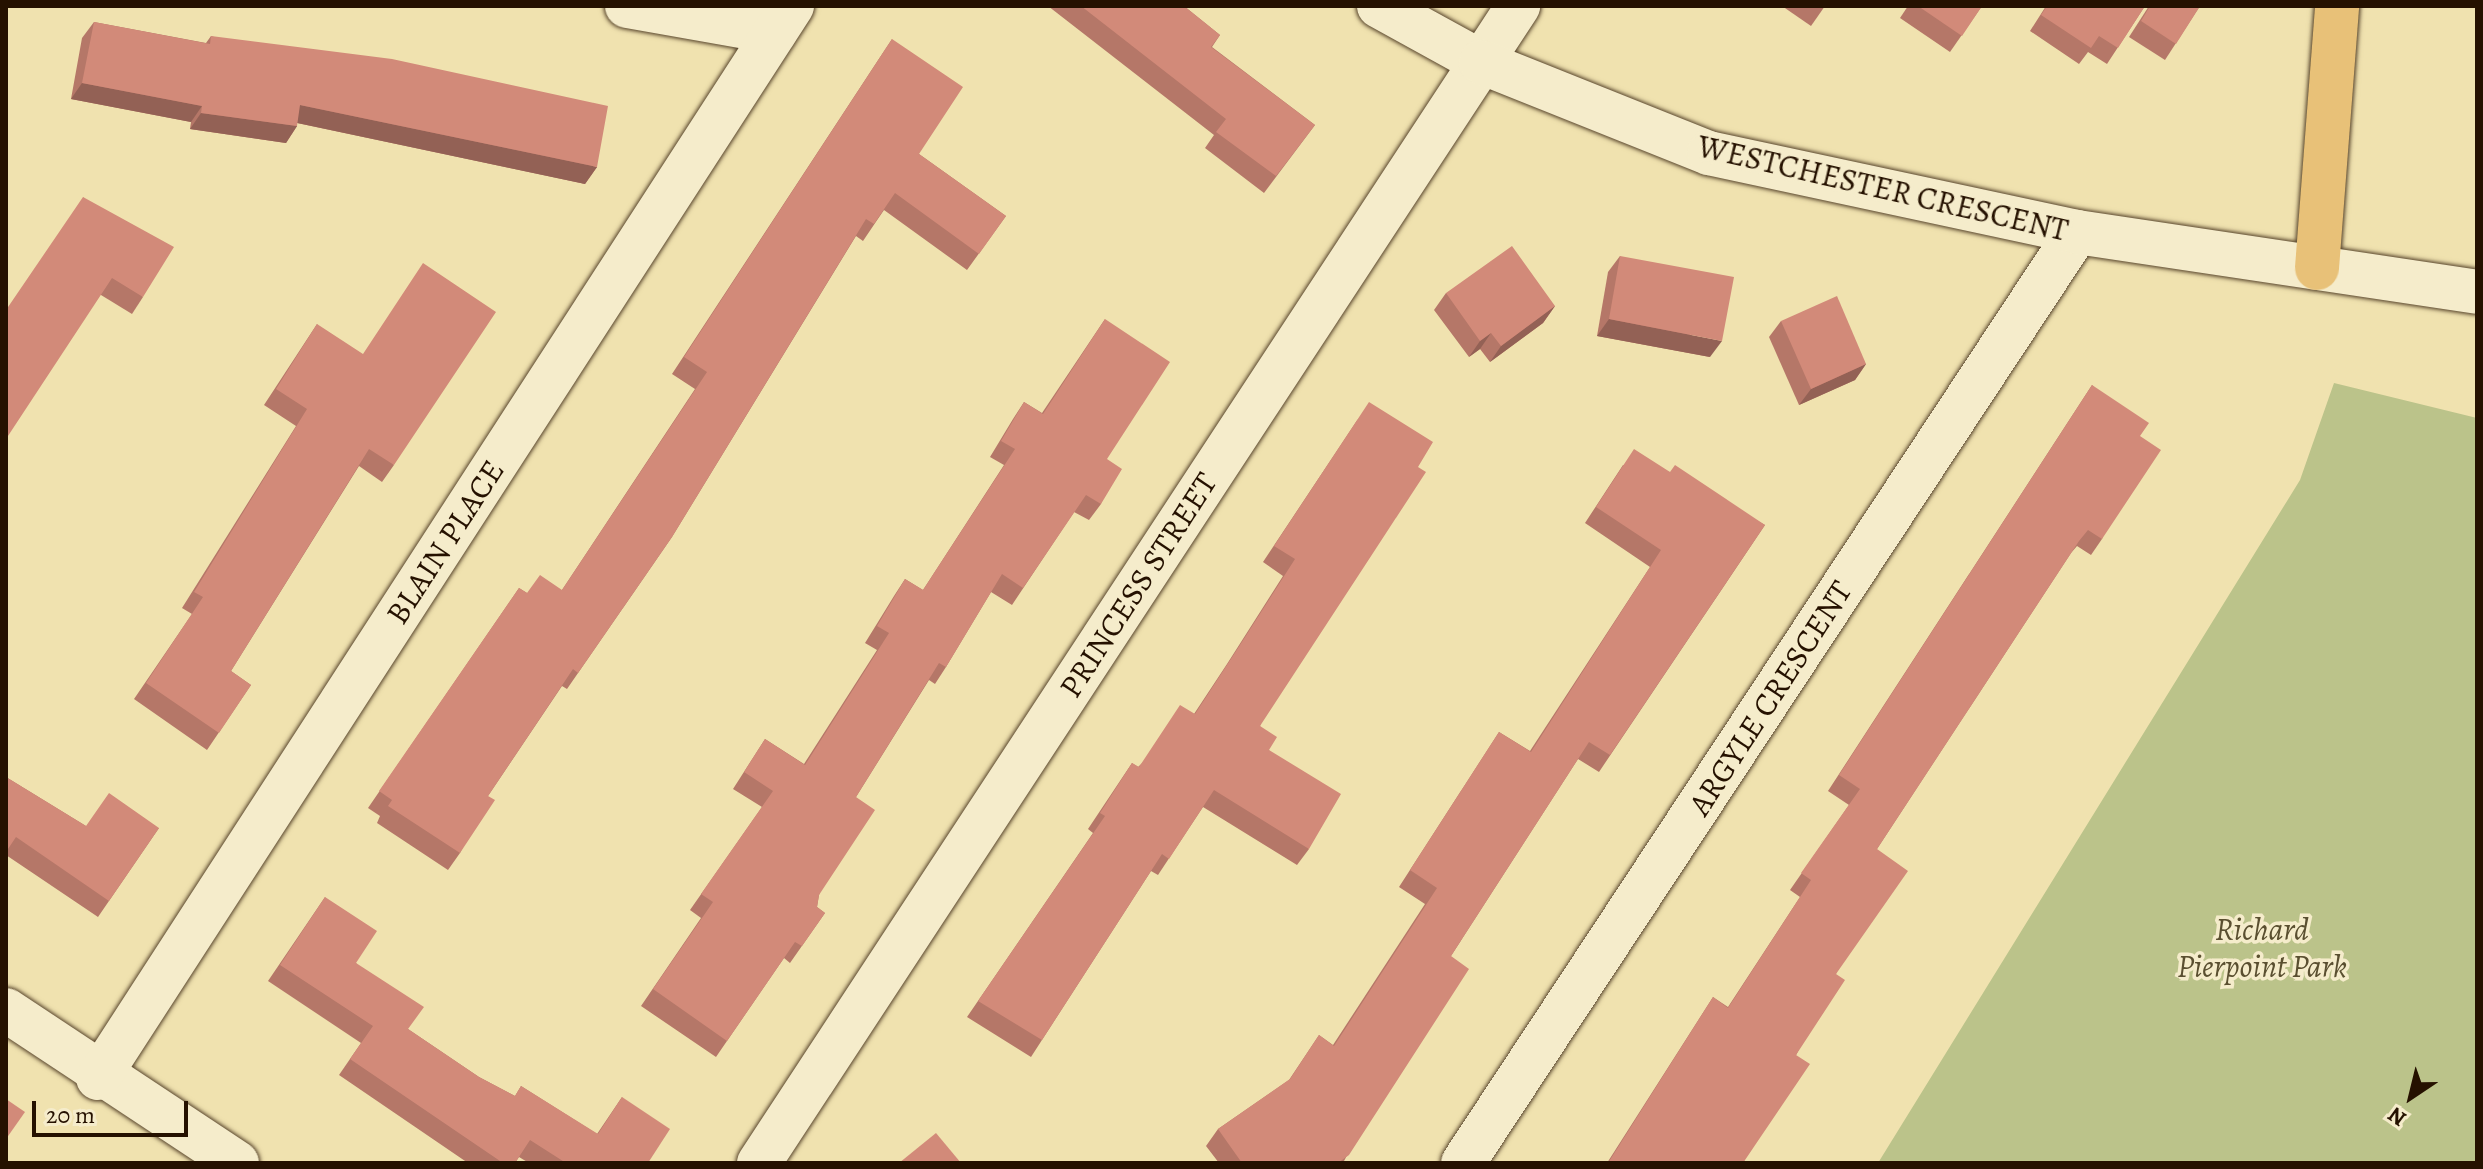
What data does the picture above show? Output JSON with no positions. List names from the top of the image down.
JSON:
{
  "streets": {
    "street": [
      "WESTCHESTER CRESCENT",
      "BLAIN PLACE",
      "PRINCESS STREET",
      "ARGYLE CRESCENT"
    ]
  },
  "crossings": [
    ["WESTCHESTER CRESCENT", "PRINCESS STREET"],
    ["WESTCHESTER CRESCENT", "ARGYLE CRESCENT"]
  ],
  "parks": ["Richard Pierpoint Park"],
  "scale_bar": "20 m",
  "north": "bottom left"
}
